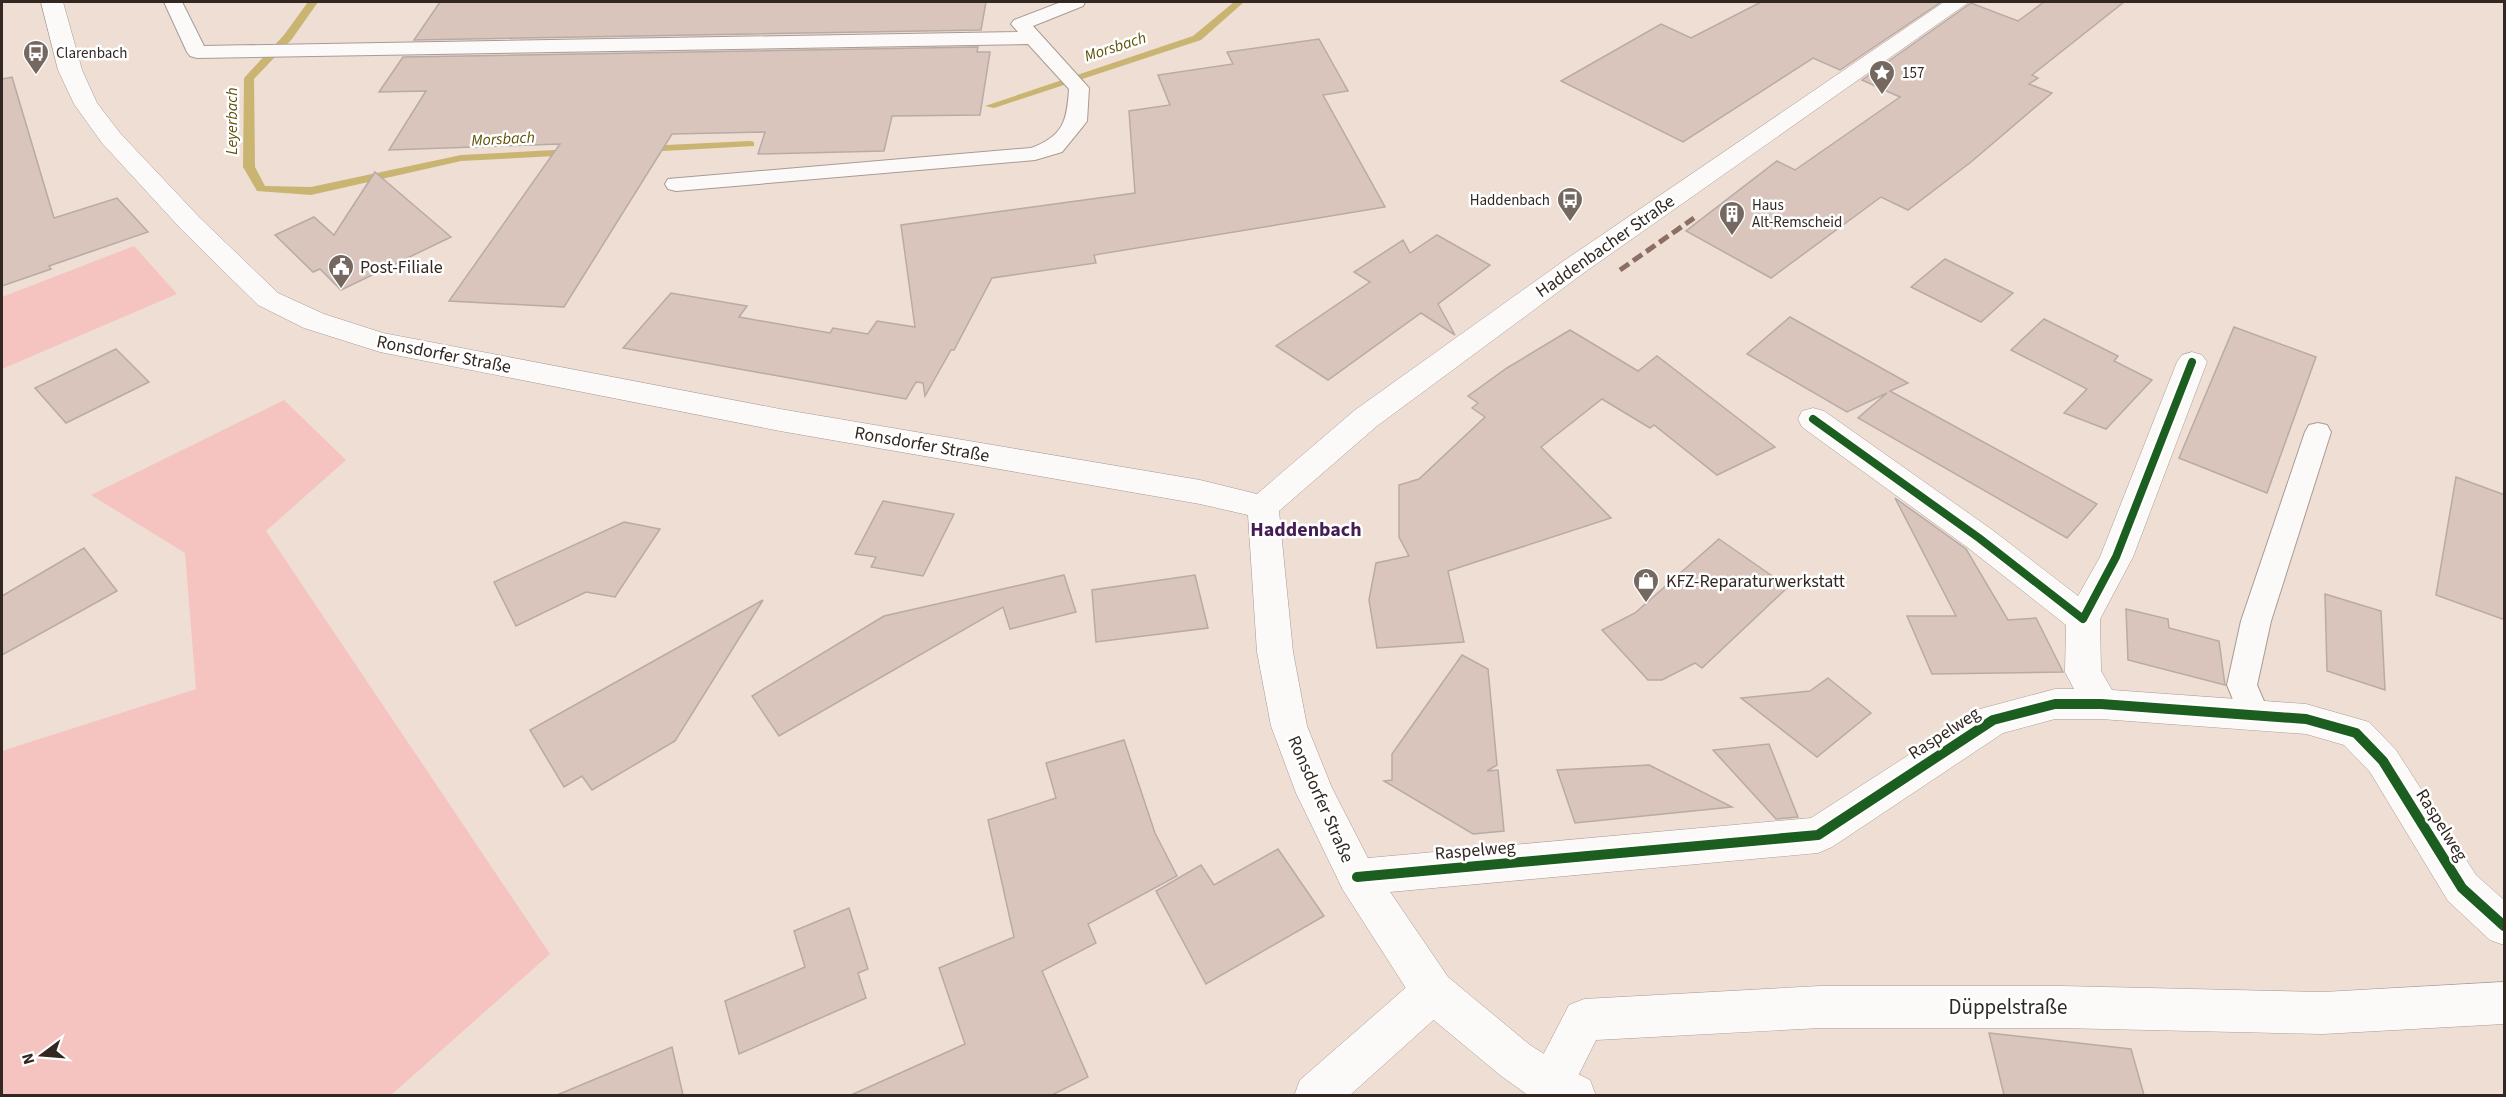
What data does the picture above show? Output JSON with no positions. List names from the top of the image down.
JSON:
{
  "streets": {
    "main road": [
      "Haddenbacher Straße",
      "Ronsdorfer Straße",
      "Raspelweg",
      "Düppelstraße"
    ]
  },
  "crossings": [
    ["Haddenbacher Straße", "Ronsdorfer Straße"],
    ["Ronsdorfer Straße", "Raspelweg"],
    ["Ronsdorfer Straße", "Düppelstraße"]
  ],
  "districts": ["Haddenbach"],
  "water": ["Morsbach", "Leyerbach"],
  "places": {
    "bus stop": ["Clarenbach", "Haddenbach"],
    "place": ["157"],
    "building": ["Haus Alt-Remscheid"],
    "public building": ["Post-Filiale"],
    "shop": ["KFZ-Reparaturwerkstatt"]
  },
  "north": "left"
}
